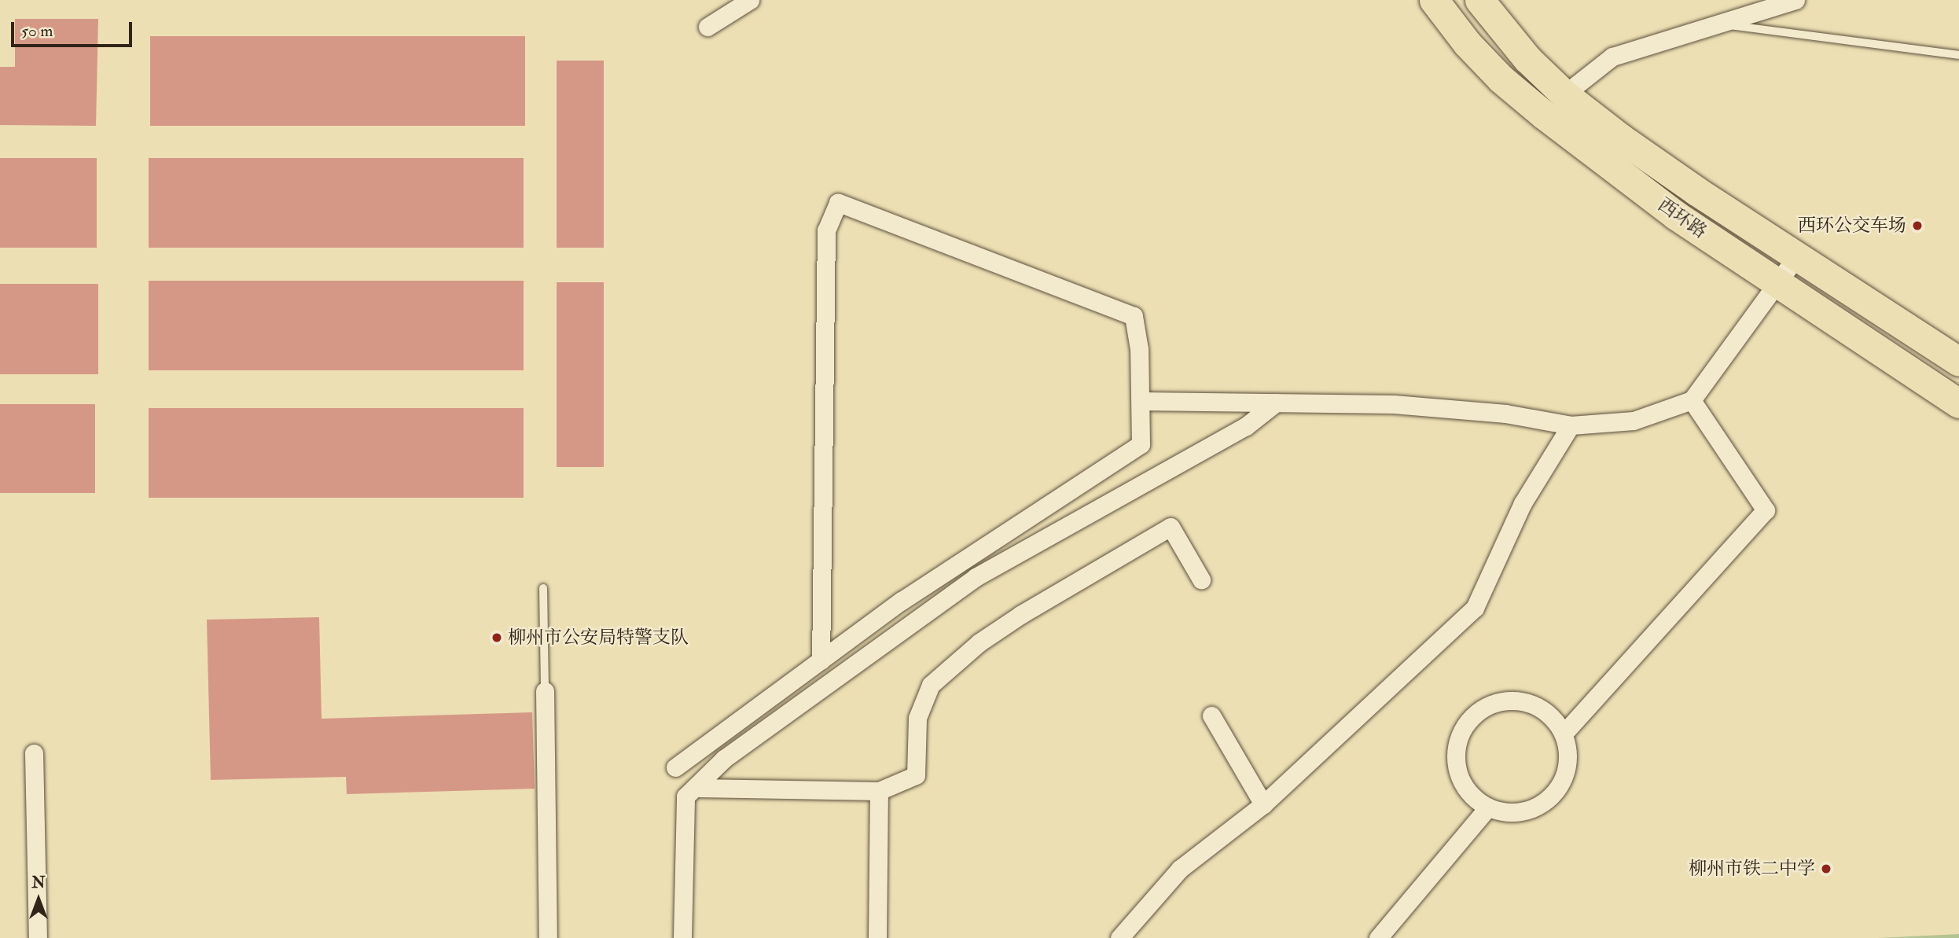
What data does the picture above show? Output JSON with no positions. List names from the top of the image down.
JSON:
{
  "streets": {
    "main road": ["西环路"]
  },
  "places": ["西环公交车场", "柳州市公安局特警支队", "柳州市铁二中学"],
  "scale_bar": "50 m",
  "north": "top"
}
